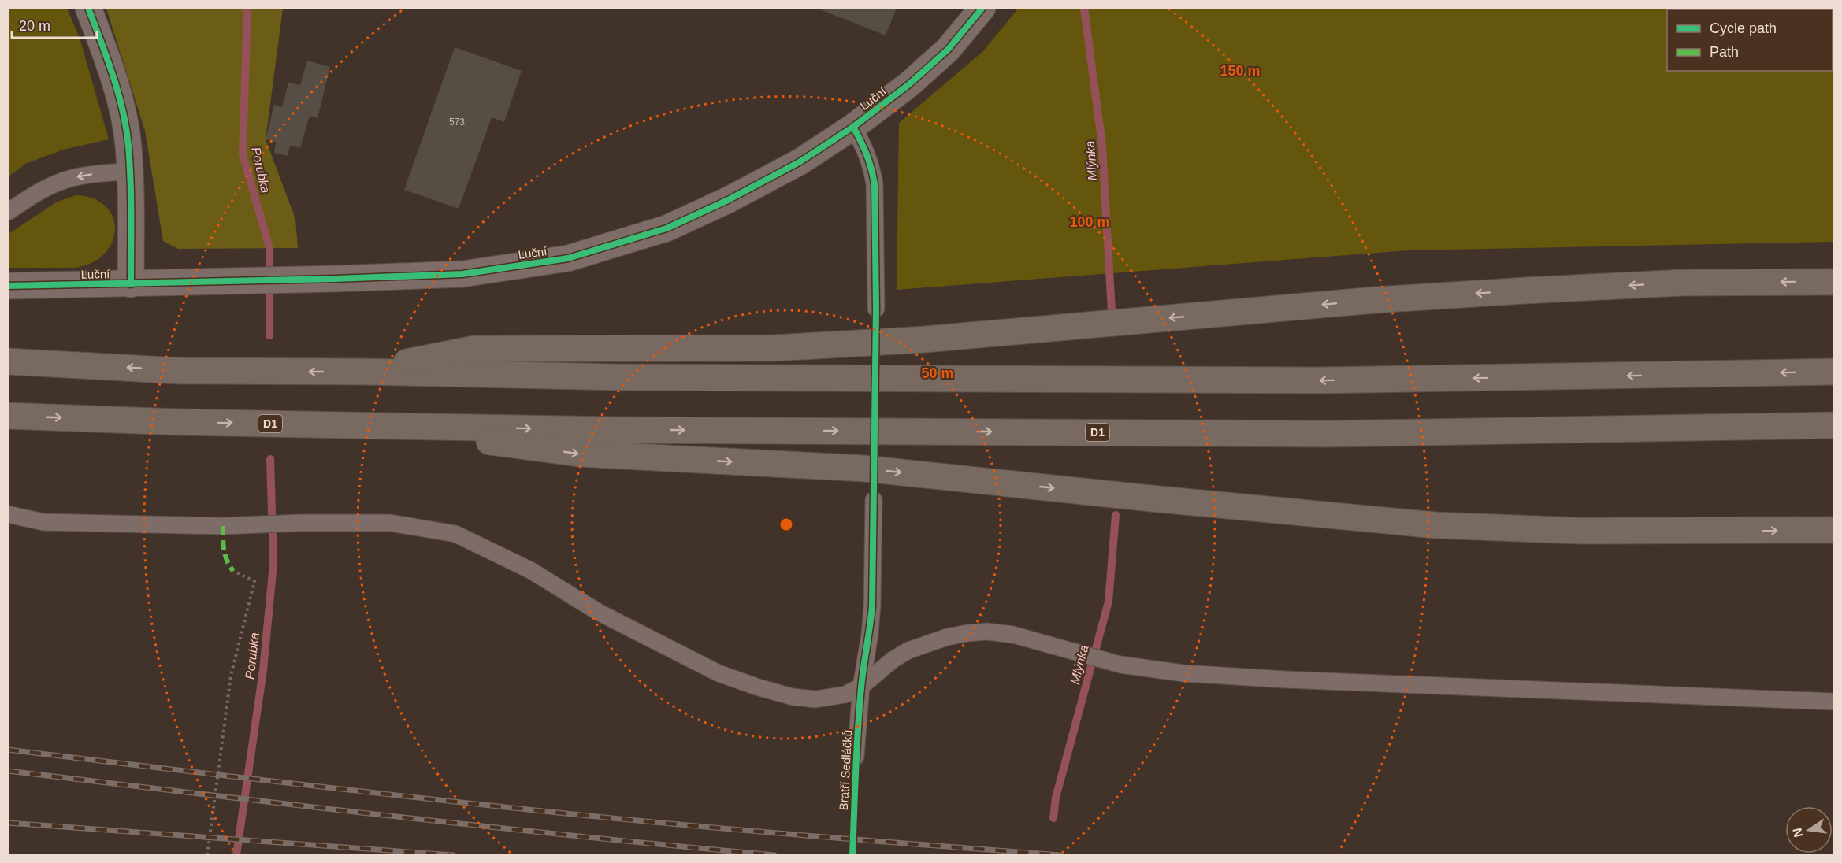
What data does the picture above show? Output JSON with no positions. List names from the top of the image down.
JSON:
{
  "streets": {
    "highway": ["D1"],
    "street": ["Luční"],
    "lane": ["Bratří Sedláčků"]
  },
  "water": ["Mlýnka", "Porubka"],
  "house_numbers": ["573"],
  "legend": ["Cycle path", "Path"],
  "scale_bar": "20 m",
  "north": "left",
  "rings": ["150 m", "100 m", "50 m"]
}
